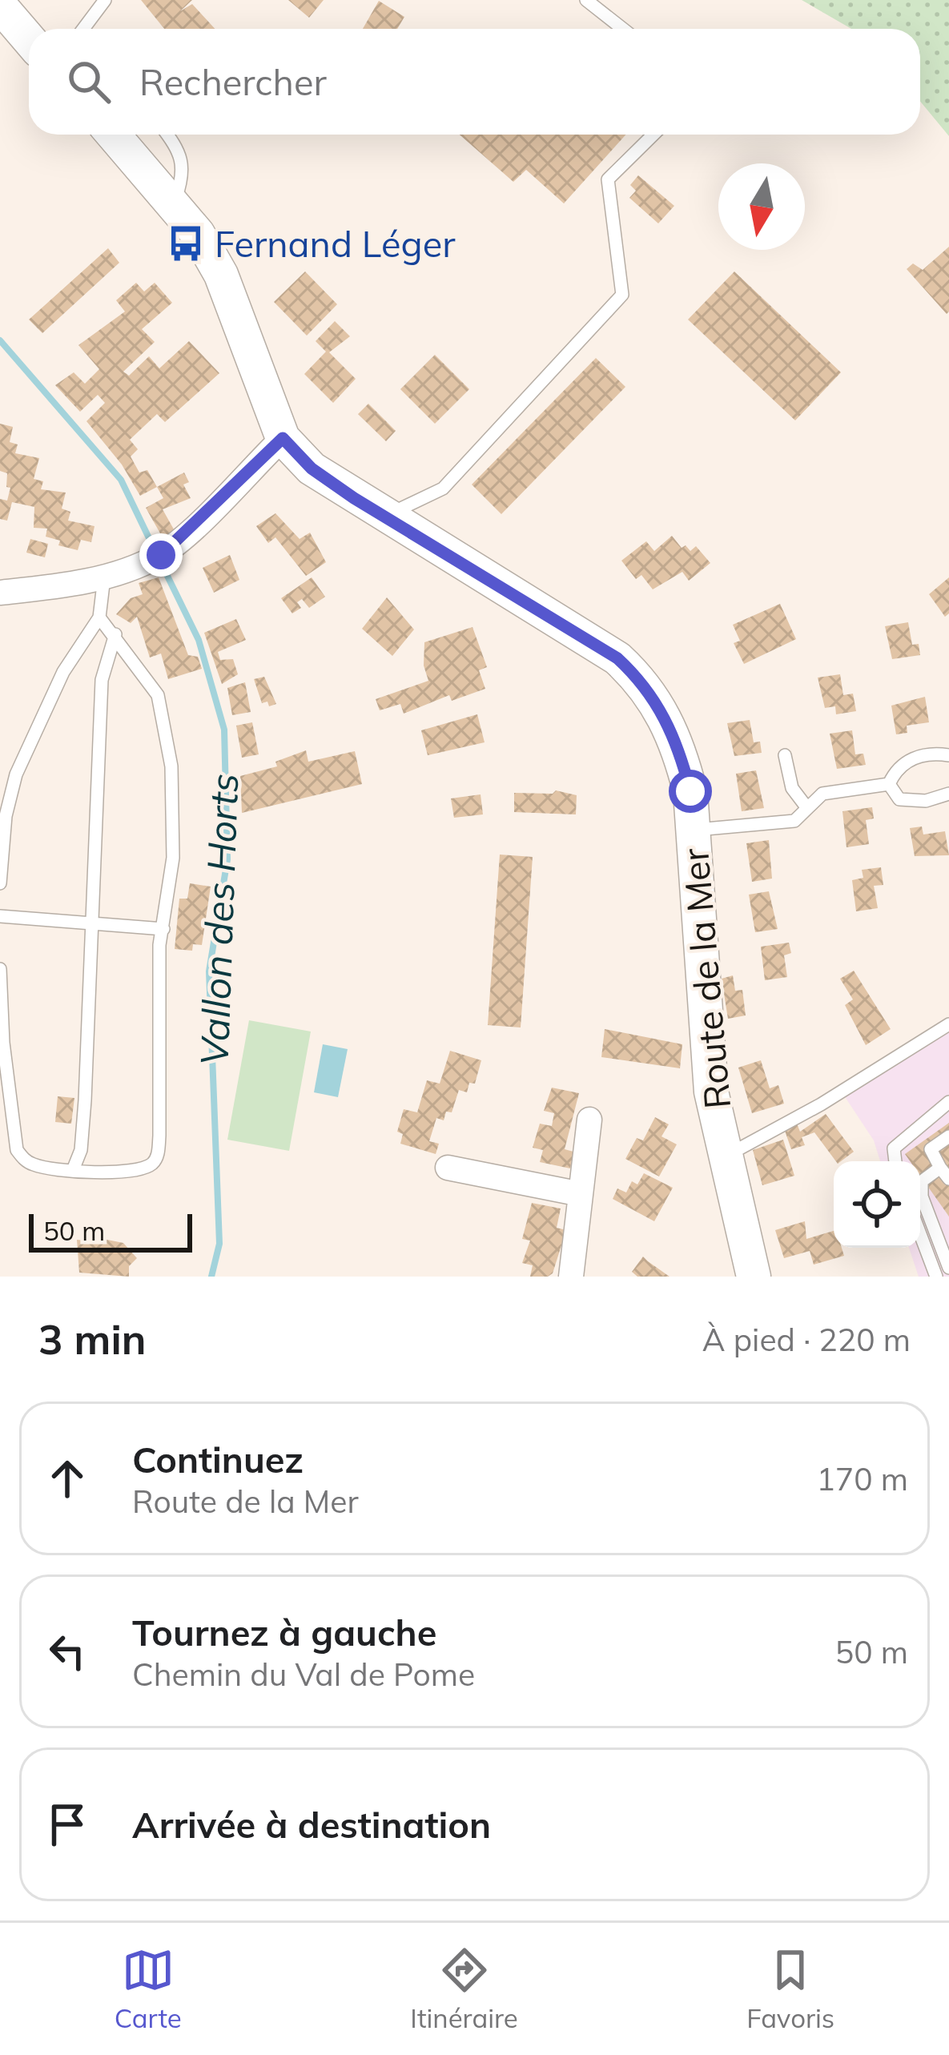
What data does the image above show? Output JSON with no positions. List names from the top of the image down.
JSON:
{
  "streets": {
    "main road": ["Route de la Mer"]
  },
  "water": ["Vallon des Horts"],
  "places": {
    "bus stop": ["Fernand Léger"]
  },
  "scale_bar": "50 m",
  "north": "bottom",
  "page": {
    "search": "Rechercher",
    "scale": "50 m",
    "heading": ["3 min", "À pied · 220 m"],
    "list": [
      ["Continuez", "Route de la Mer", "170 m"],
      ["Tournez à gauche", "Chemin du Val de Pome", "50 m"],
      "Arrivée à destination"
    ],
    "nav": ["Carte", "Itinéraire", "Favoris"]
  }
}
